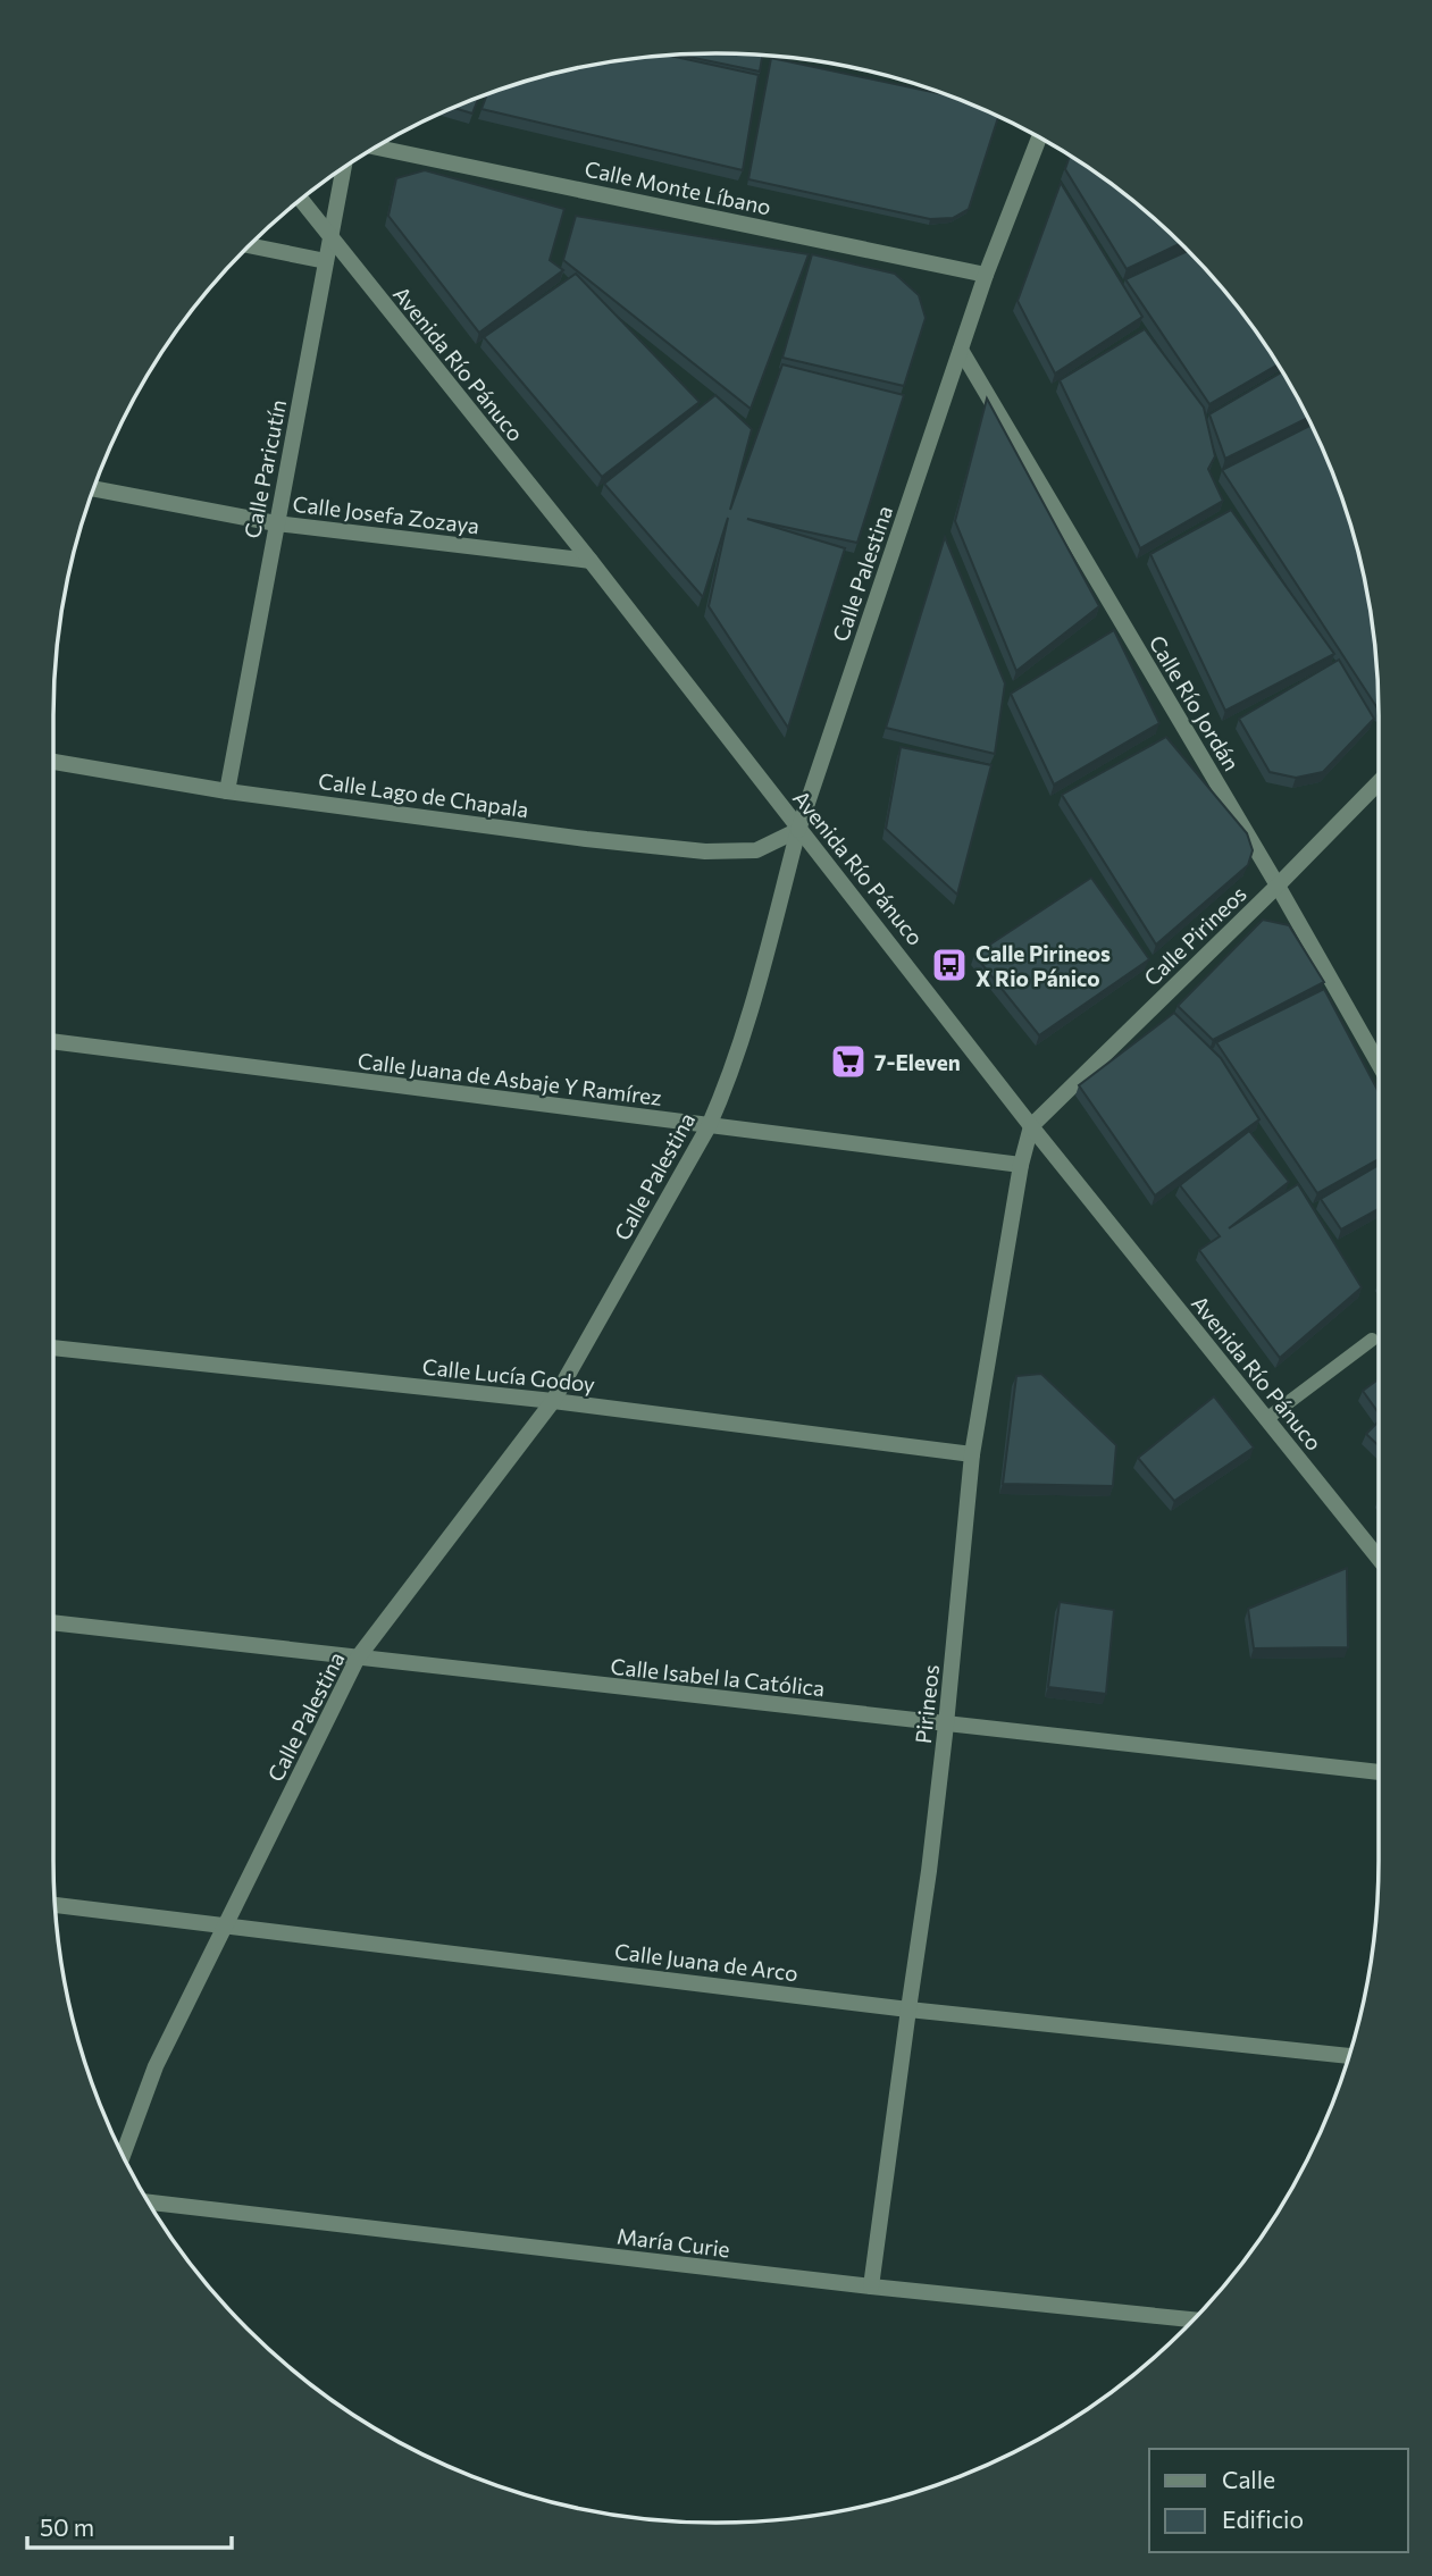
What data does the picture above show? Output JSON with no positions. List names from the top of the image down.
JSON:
{
  "streets": {
    "street": [
      "Calle Monte Líbano",
      "Avenida Río Pánuco",
      "Calle Paricutín",
      "Calle Josefa Zozaya",
      "Calle Palestina",
      "Calle Río Jordán",
      "Calle Lago de Chapala",
      "Calle Pirineos",
      "Calle Juana de Asbaje Y Ramírez",
      "Calle Lucía Godoy",
      "Calle Isabel la Católica",
      "Pirineos",
      "Calle Juana de Arco",
      "María Curie"
    ]
  },
  "crossings": [
    ["Calle Monte Líbano", "Calle Palestina"],
    ["Avenida Río Pánuco", "Calle Paricutín"],
    ["Avenida Río Pánuco", "Calle Josefa Zozaya"],
    ["Avenida Río Pánuco", "Calle Palestina"],
    ["Avenida Río Pánuco", "Calle Lago de Chapala"],
    ["Avenida Río Pánuco", "Calle Pirineos"],
    ["Avenida Río Pánuco", "Pirineos"],
    ["Calle Paricutín", "Calle Josefa Zozaya"],
    ["Calle Paricutín", "Calle Lago de Chapala"],
    ["Calle Palestina", "Calle Río Jordán"],
    ["Calle Palestina", "Calle Lago de Chapala"],
    ["Calle Palestina", "Calle Juana de Asbaje Y Ramírez"],
    ["Calle Palestina", "Calle Lucía Godoy"],
    ["Calle Palestina", "Calle Isabel la Católica"],
    ["Calle Palestina", "Calle Juana de Arco"],
    ["Calle Río Jordán", "Calle Pirineos"],
    ["Calle Pirineos", "Pirineos"],
    ["Calle Juana de Asbaje Y Ramírez", "Pirineos"],
    ["Calle Lucía Godoy", "Pirineos"],
    ["Calle Isabel la Católica", "Pirineos"],
    ["Pirineos", "Calle Juana de Arco"],
    ["Pirineos", "María Curie"]
  ],
  "places": {
    "bus stop": ["Calle Pirineos X Rio Pánico"],
    "supermarket": ["7-Eleven"]
  },
  "legend": ["Calle", "Edificio"],
  "scale_bar": "50 m"
}
